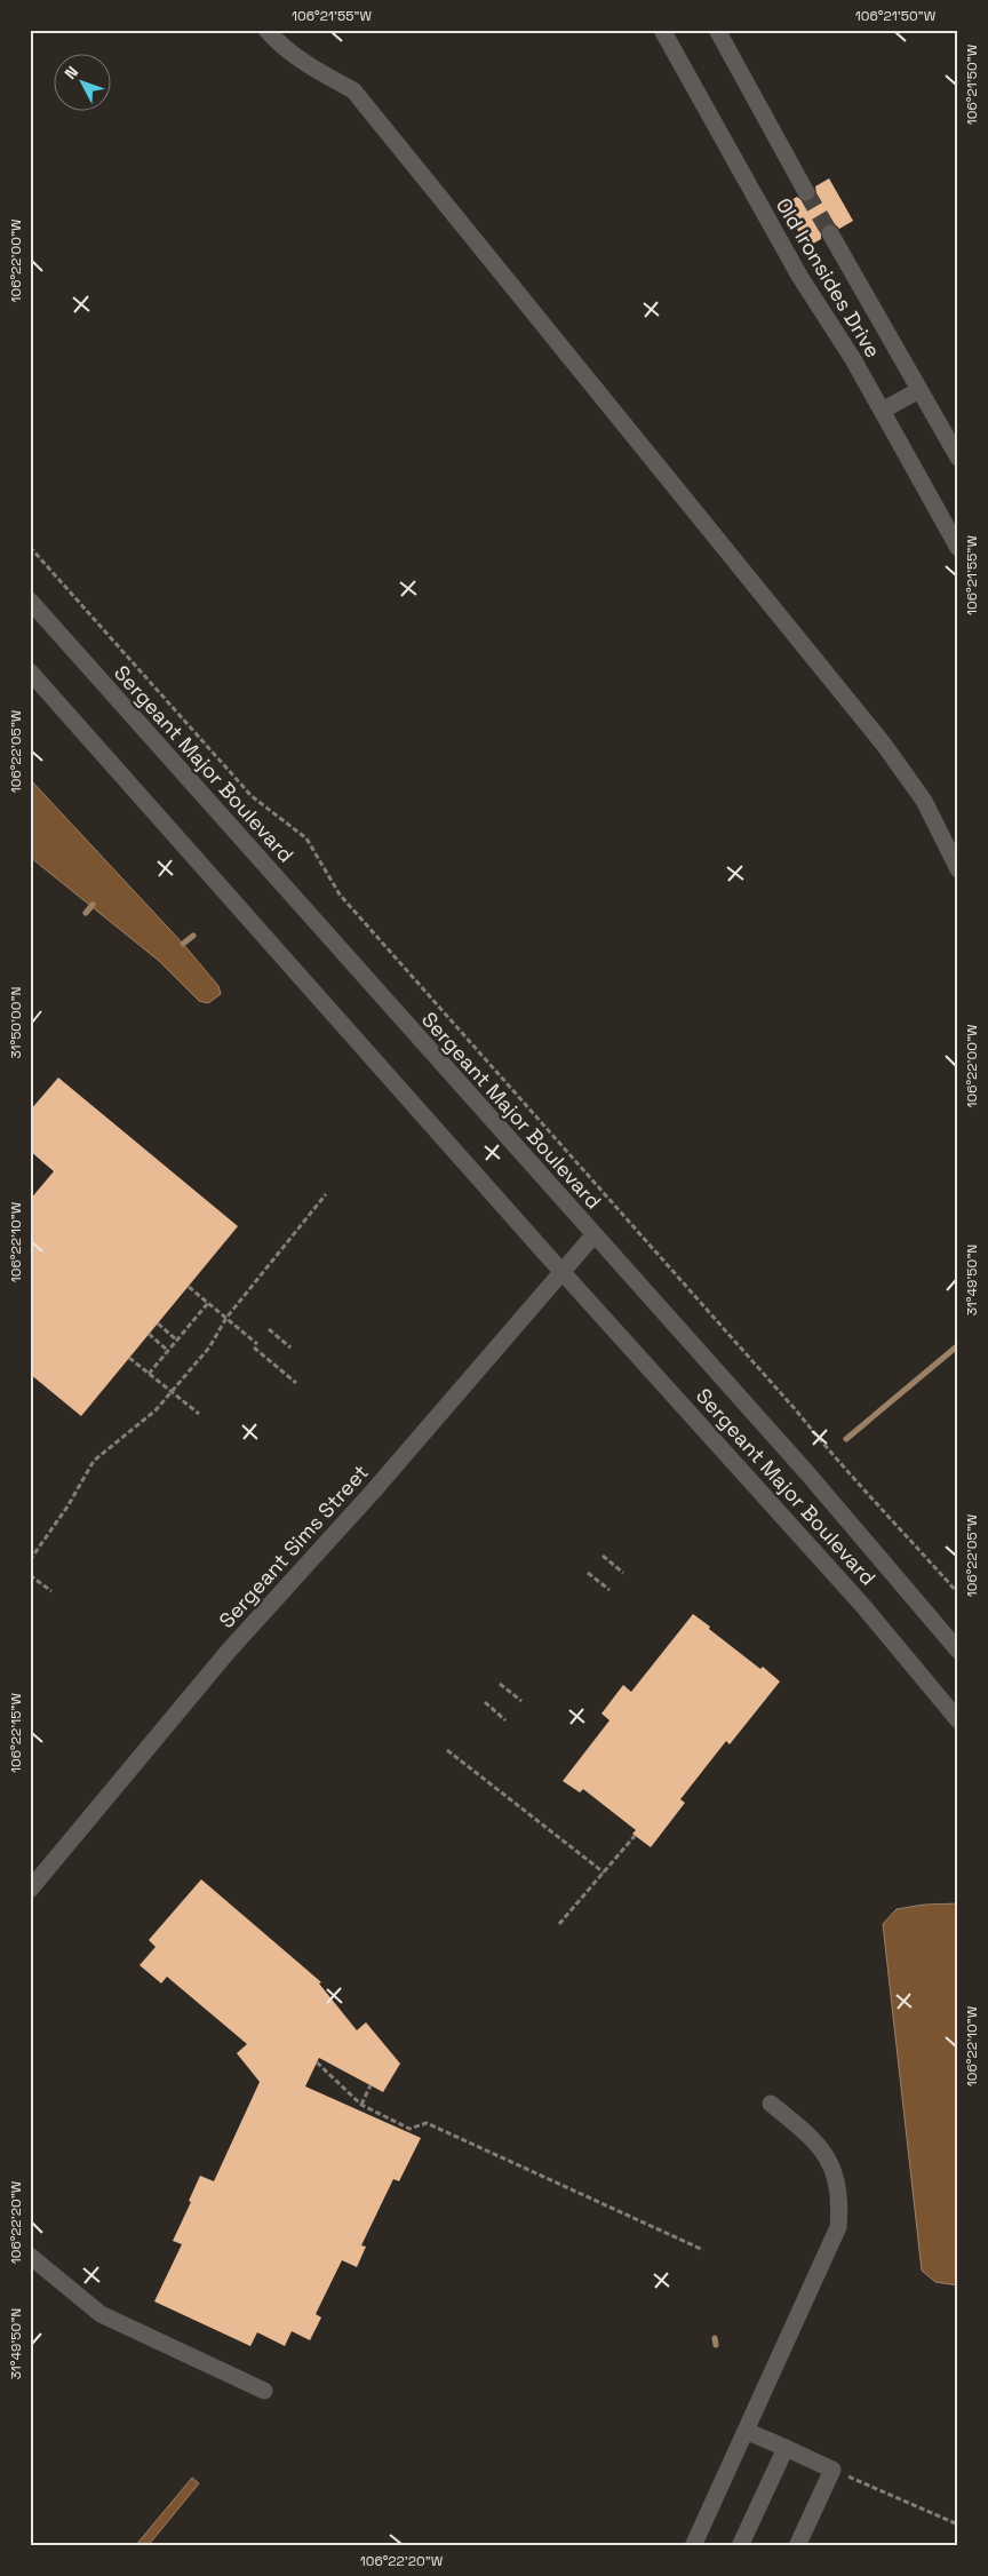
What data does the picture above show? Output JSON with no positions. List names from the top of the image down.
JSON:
{
  "streets": {
    "street": ["Old Ironsides Drive", "Sergeant Major Boulevard", "Sergeant Sims Street"]
  },
  "crossings": [
    ["Sergeant Major Boulevard", "Sergeant Sims Street"]
  ],
  "north": "top left",
  "coordinates": [
    "106°21'55\"W",
    "106°21'50\"W",
    "106°22'00\"W",
    "106°22'05\"W",
    "31°50'00\"N",
    "106°22'10\"W",
    "31°49'50\"N",
    "106°22'15\"W",
    "106°22'20\"W"
  ]
}
